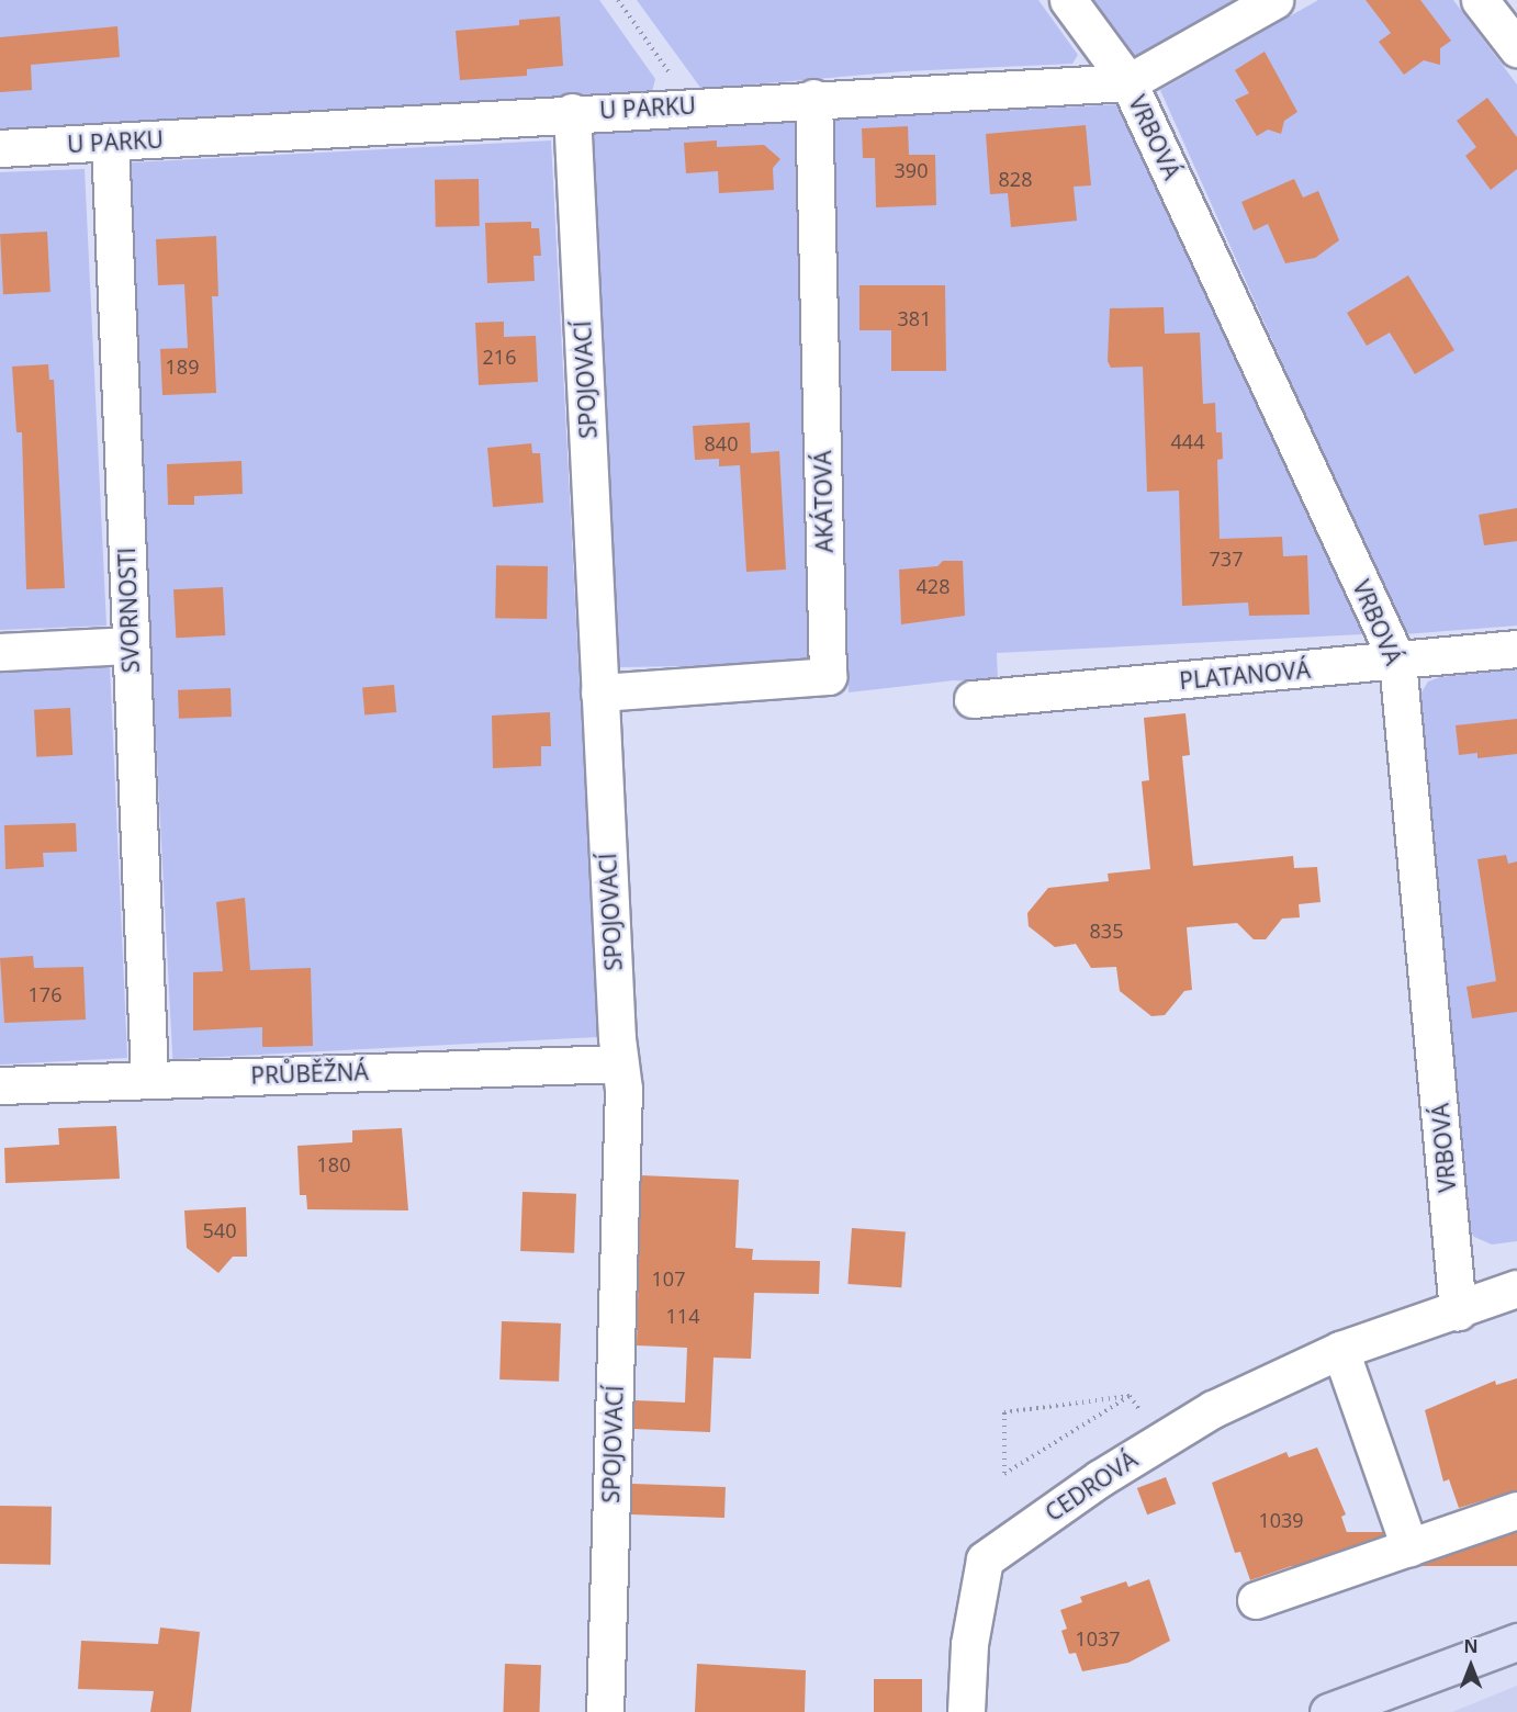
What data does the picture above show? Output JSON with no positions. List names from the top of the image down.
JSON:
{
  "streets": {
    "street": [
      "U PARKU",
      "VRBOVÁ",
      "SPOJOVACÍ",
      "AKÁTOVÁ",
      "SVORNOSTI",
      "PLATANOVÁ",
      "PRŮBĚŽNÁ",
      "CEDROVÁ"
    ]
  },
  "crossings": [
    ["U PARKU", "VRBOVÁ"],
    ["U PARKU", "SPOJOVACÍ"],
    ["U PARKU", "AKÁTOVÁ"],
    ["U PARKU", "SVORNOSTI"],
    ["VRBOVÁ", "PLATANOVÁ"],
    ["VRBOVÁ", "CEDROVÁ"],
    ["SPOJOVACÍ", "AKÁTOVÁ"],
    ["SPOJOVACÍ", "PRŮBĚŽNÁ"],
    ["SVORNOSTI", "PRŮBĚŽNÁ"]
  ],
  "house_numbers": [
    "390",
    "828",
    "381",
    "216",
    "189",
    "444",
    "840",
    "737",
    "428",
    "835",
    "176",
    "180",
    "540",
    "107",
    "114",
    "1039",
    "1037"
  ],
  "north": "top"
}
